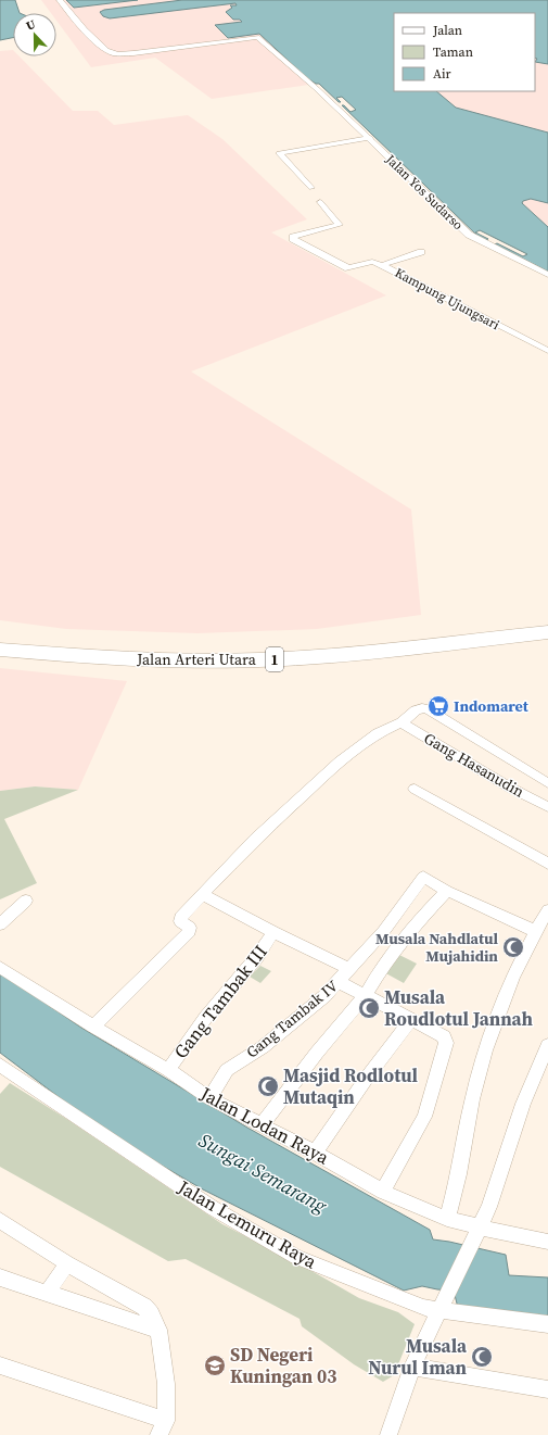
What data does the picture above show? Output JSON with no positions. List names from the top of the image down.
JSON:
{
  "streets": {
    "highway": ["Jalan Arteri Utara", "1"],
    "street": [
      "Jalan Yos Sudarso",
      "Kampung Ujungsari",
      "Gang Hasanudin",
      "Gang Tambak III",
      "Gang Tambak IV",
      "Jalan Lodan Raya",
      "Jalan Lemuru Raya"
    ]
  },
  "crossings": [
    ["Gang Tambak III", "Jalan Lodan Raya"],
    ["Gang Tambak IV", "Jalan Lodan Raya"]
  ],
  "water": ["Sungai Semarang"],
  "places": {
    "supermarket": ["Indomaret"],
    "mosque": [
      "Musala Nahdlatul Mujahidin",
      "Musala Roudlotul Jannah",
      "Masjid Rodlotul Mutaqin",
      "Musala Nurul Iman"
    ],
    "school or university": ["SD Negeri Kuningan 03"]
  },
  "legend": ["Jalan", "Taman", "Air"],
  "north": "top"
}
